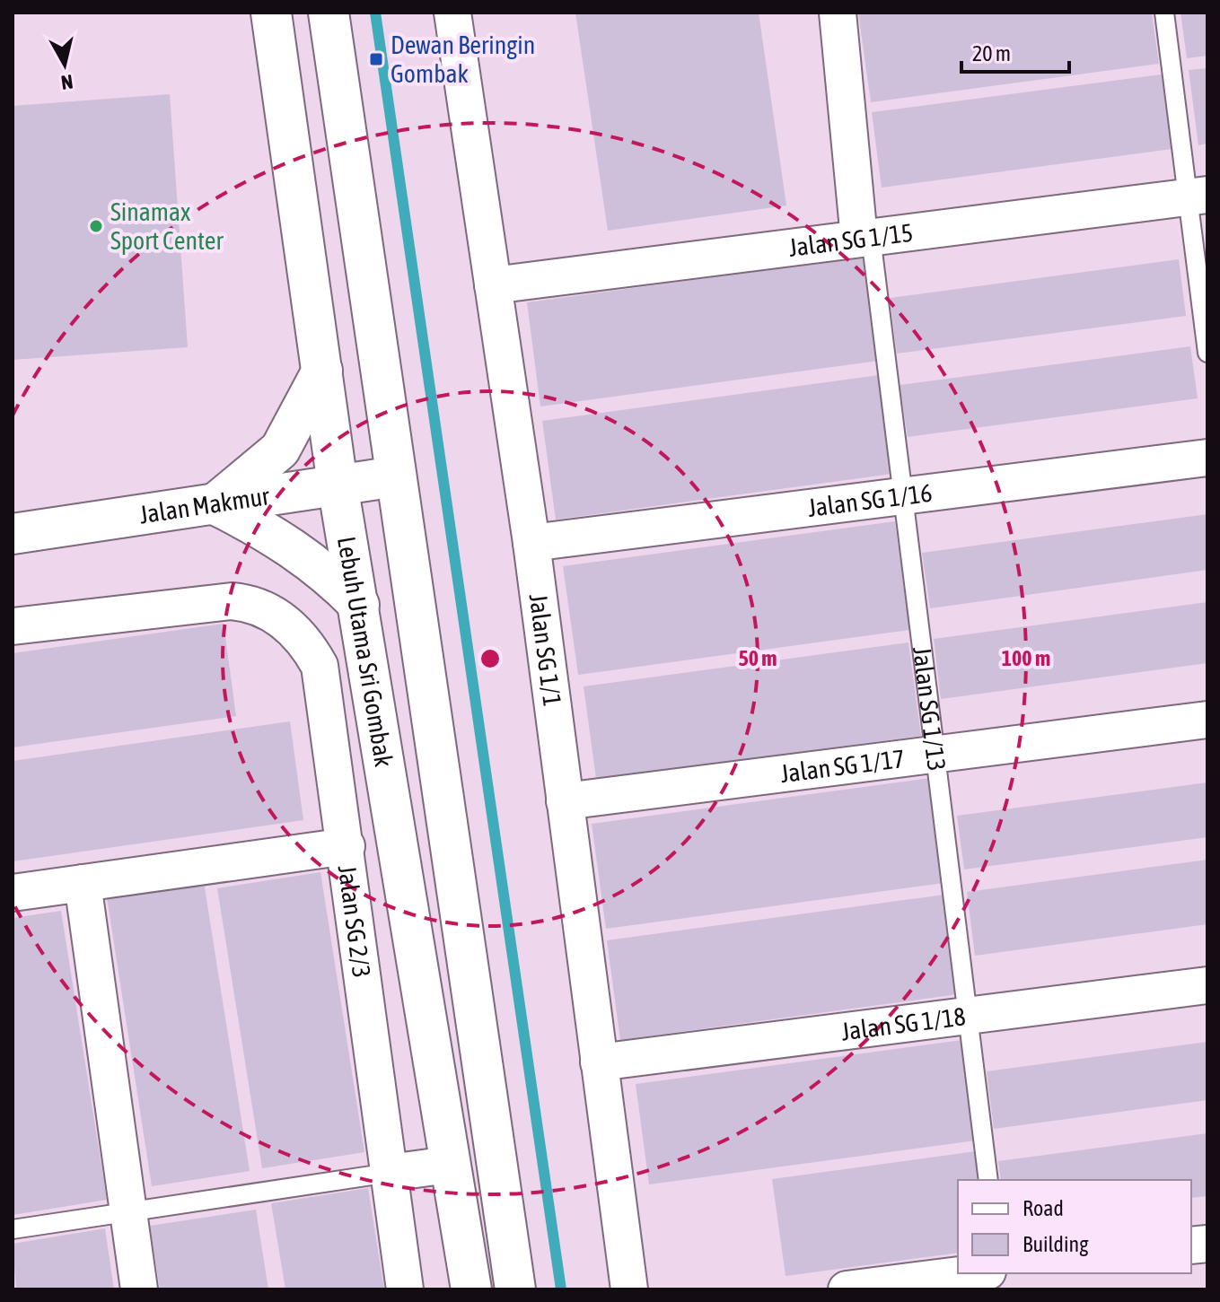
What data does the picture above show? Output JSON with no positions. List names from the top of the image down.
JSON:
{
  "streets": {
    "street": [
      "Jalan SG 1/15",
      "Jalan SG 1/16",
      "Jalan Makmur",
      "Jalan SG 1/1",
      "Lebuh Utama Sri Gombak",
      "Jalan SG 1/13",
      "Jalan SG 1/17",
      "Jalan SG 2/3",
      "Jalan SG 1/18"
    ]
  },
  "crossings": [
    ["Jalan SG 1/15", "Jalan SG 1/1"],
    ["Jalan SG 1/15", "Jalan SG 1/13"],
    ["Jalan SG 1/16", "Jalan SG 1/1"],
    ["Jalan SG 1/16", "Jalan SG 1/13"],
    ["Jalan Makmur", "Lebuh Utama Sri Gombak"],
    ["Jalan SG 1/1", "Jalan SG 1/17"],
    ["Jalan SG 1/1", "Jalan SG 1/18"],
    ["Jalan SG 1/13", "Jalan SG 1/17"],
    ["Jalan SG 1/13", "Jalan SG 1/18"]
  ],
  "places": {
    "transit": ["Dewan Beringin Gombak"],
    "other": ["Sinamax Sport Center"]
  },
  "legend": ["Road", "Building"],
  "scale_bar": "20 m",
  "north": "bottom",
  "rings": ["50 m", "100 m"]
}
